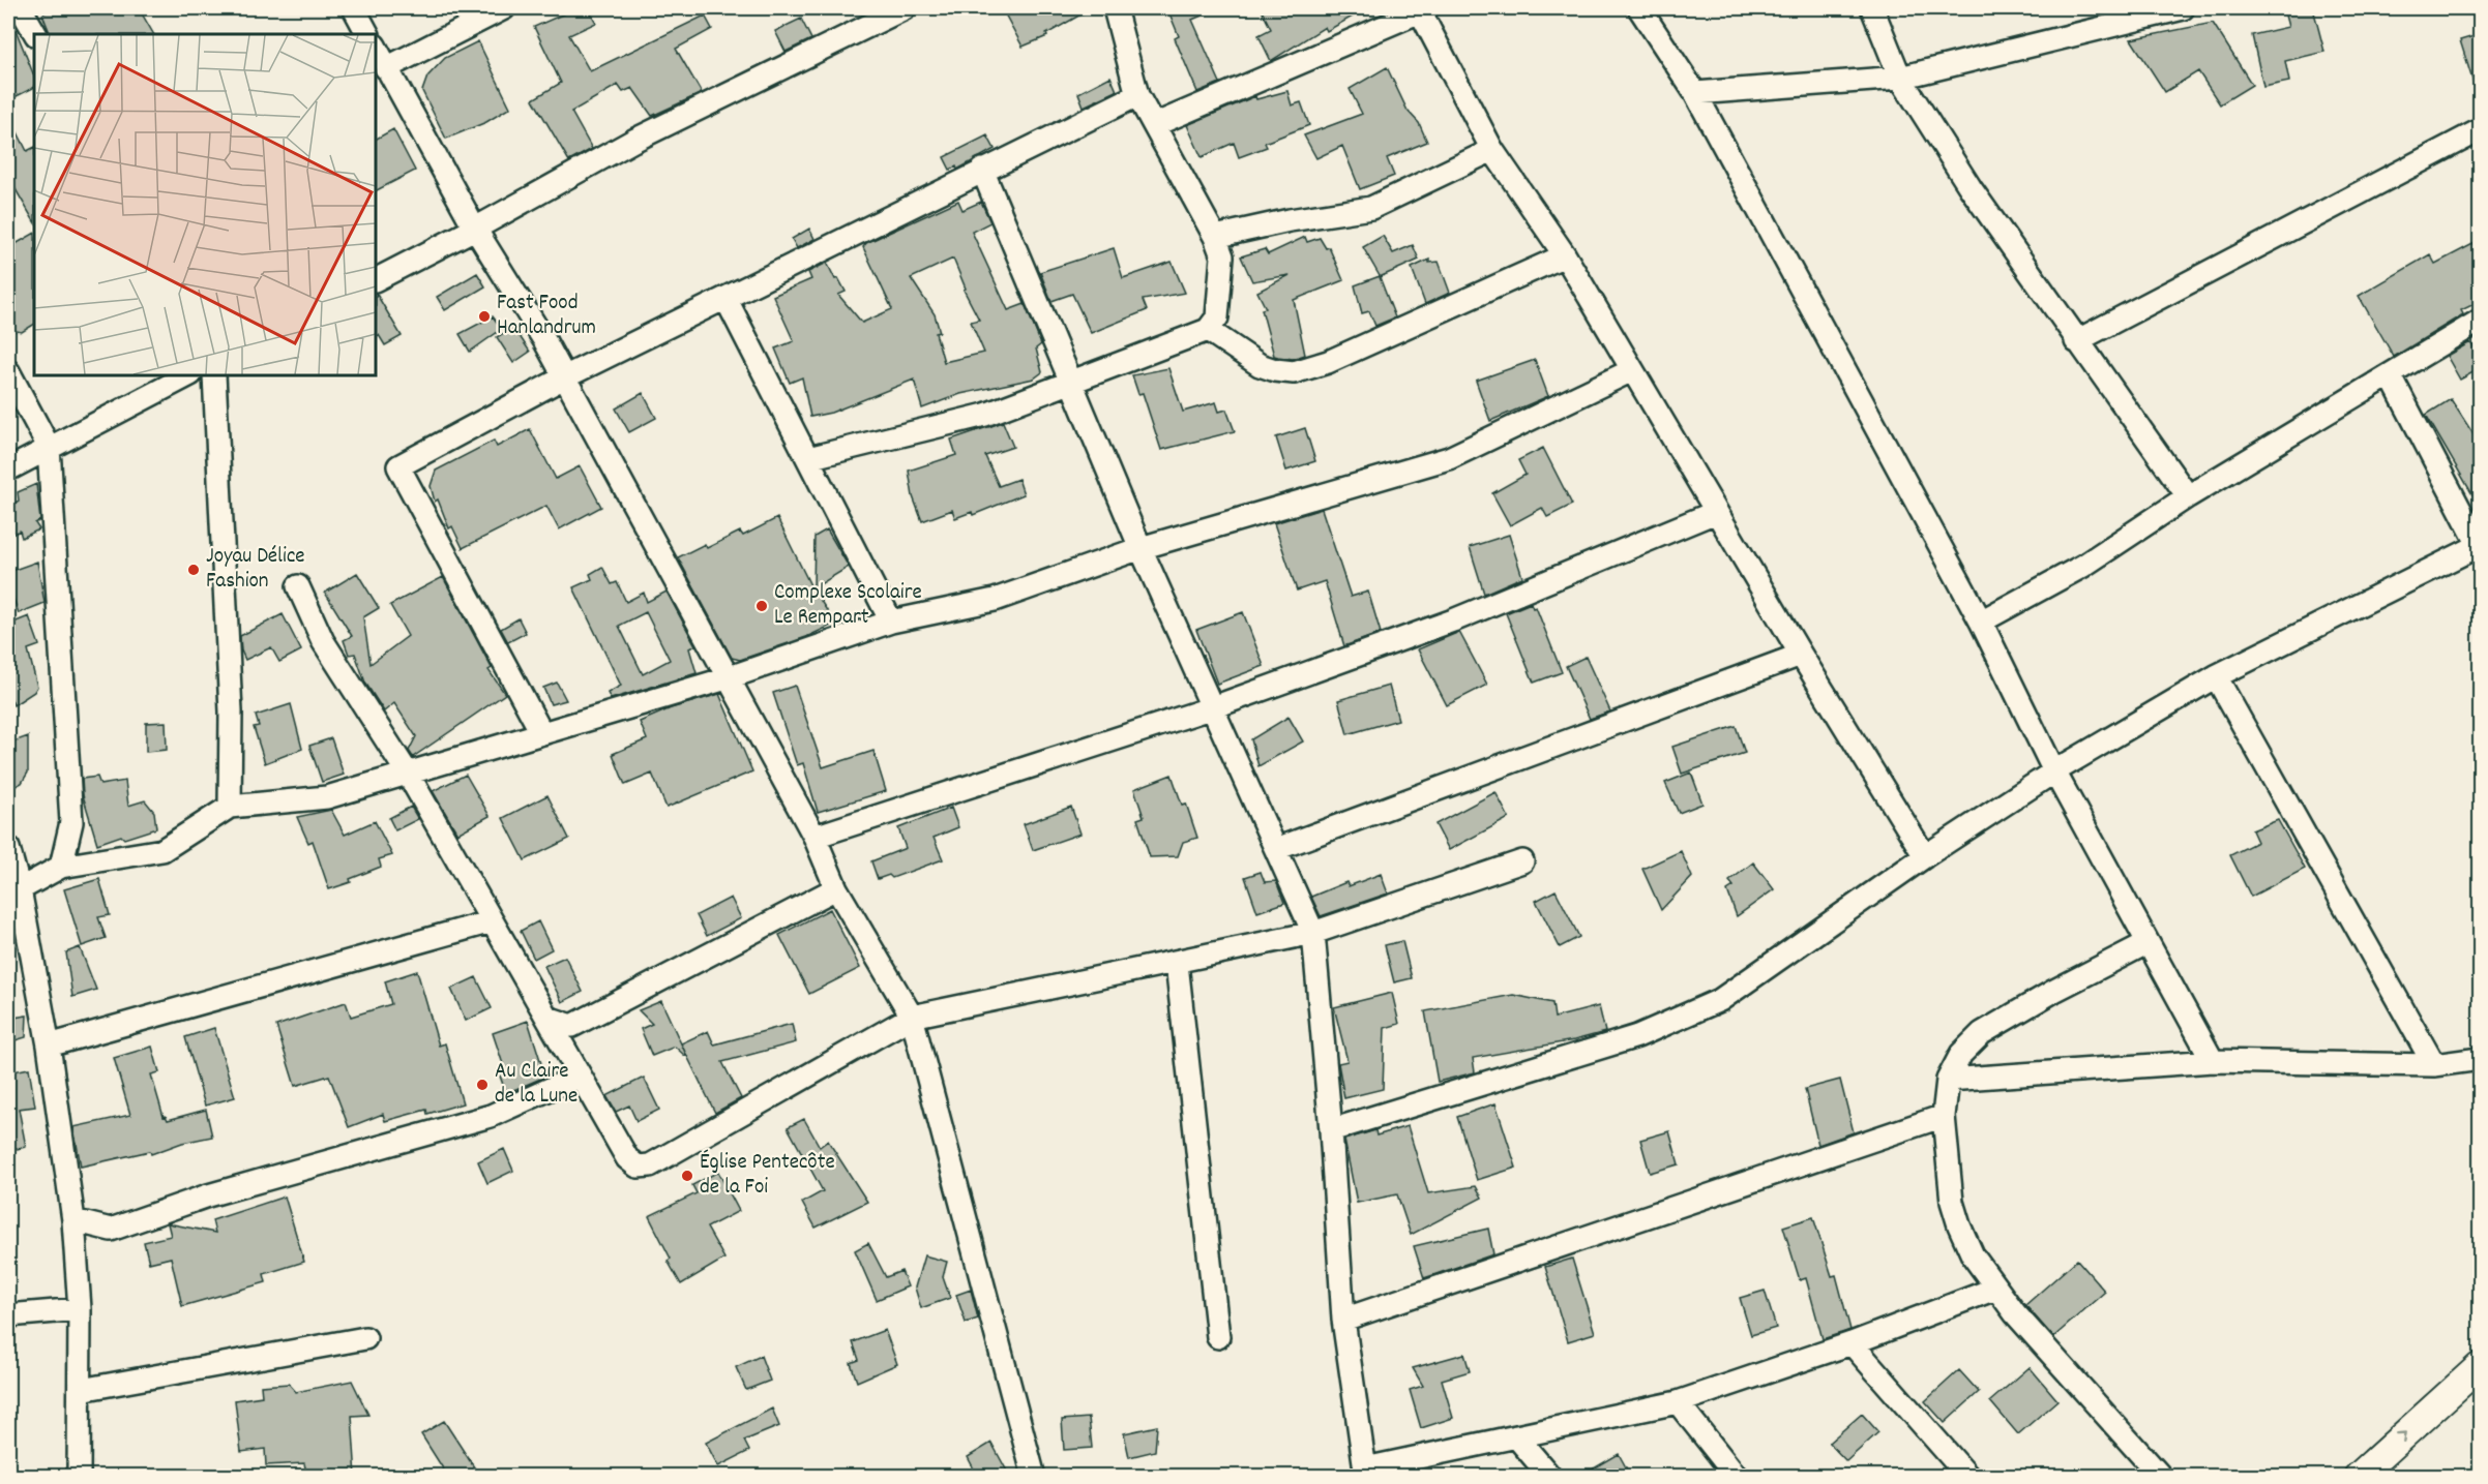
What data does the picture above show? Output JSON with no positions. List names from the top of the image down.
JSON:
{
  "places": [
    "Fast Food Hanlandrum",
    "Joyau Délice Fashion",
    "Complexe Scolaire Le Rempart",
    "Au Claire de la Lune",
    "Église Pentecôte de la Foi"
  ]
}
